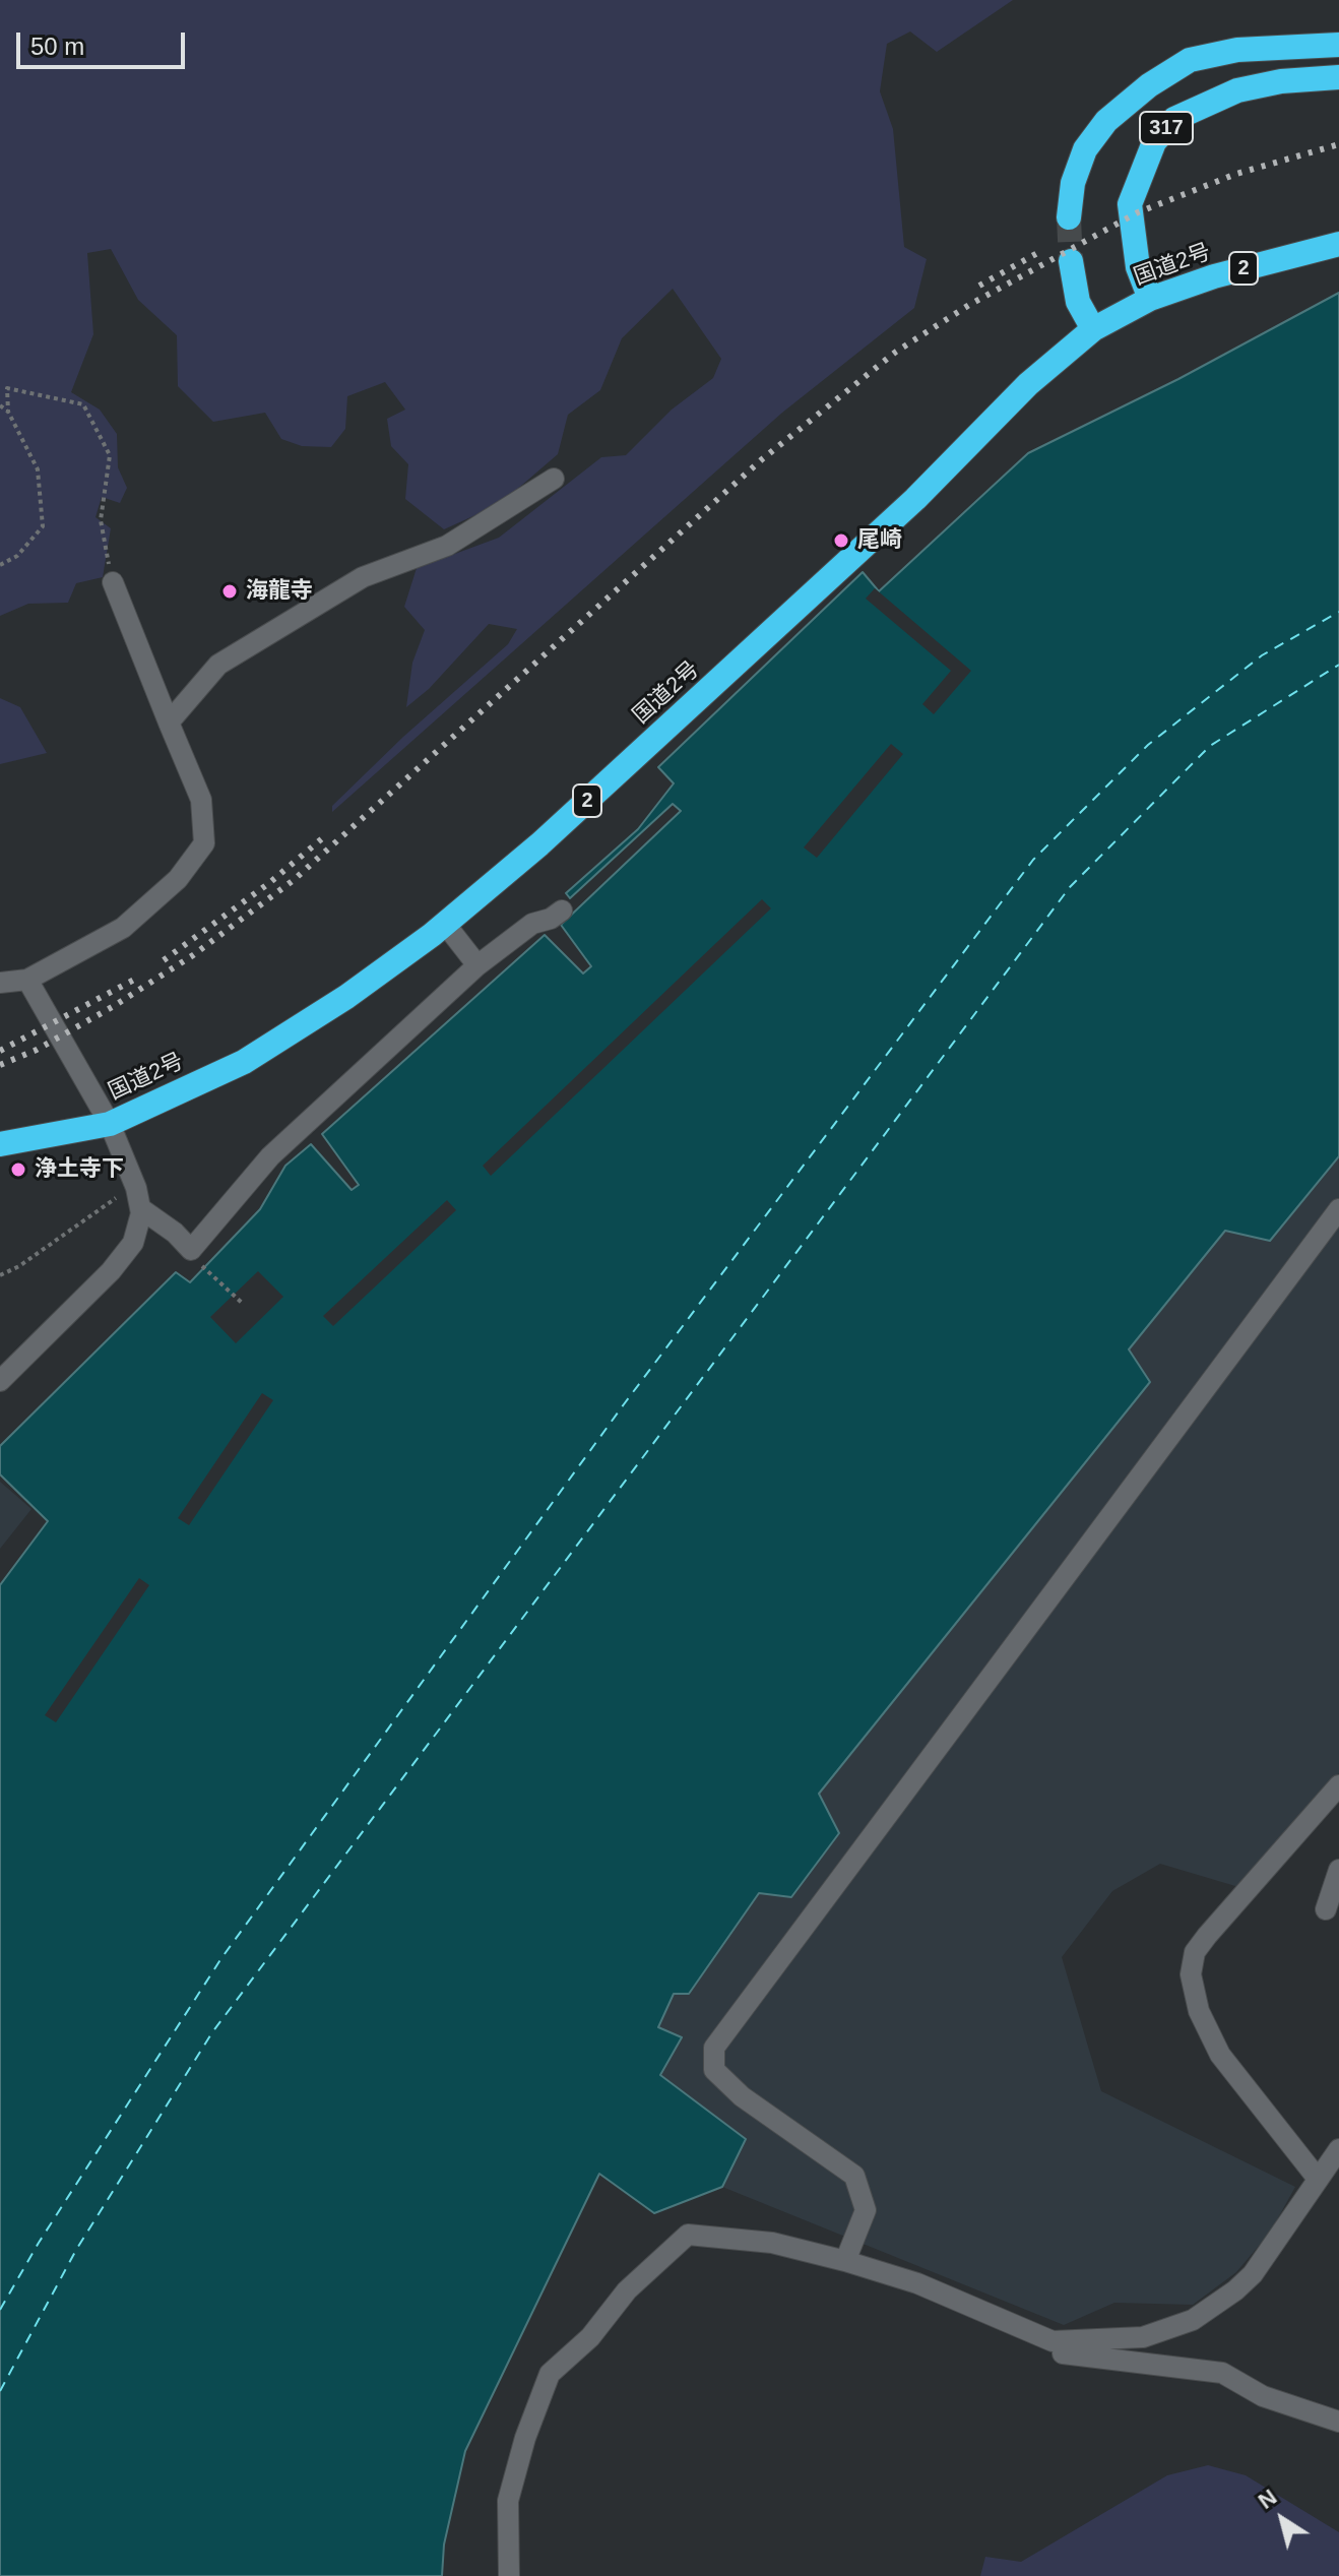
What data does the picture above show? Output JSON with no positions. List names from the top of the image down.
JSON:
{
  "streets": {
    "highway": ["317", "国道2号", "2"]
  },
  "crossings": [
    ["317", "国道2号"]
  ],
  "places": ["尾崎", "海龍寺", "浄土寺下"],
  "scale_bar": "50 m",
  "north": "top left"
}
